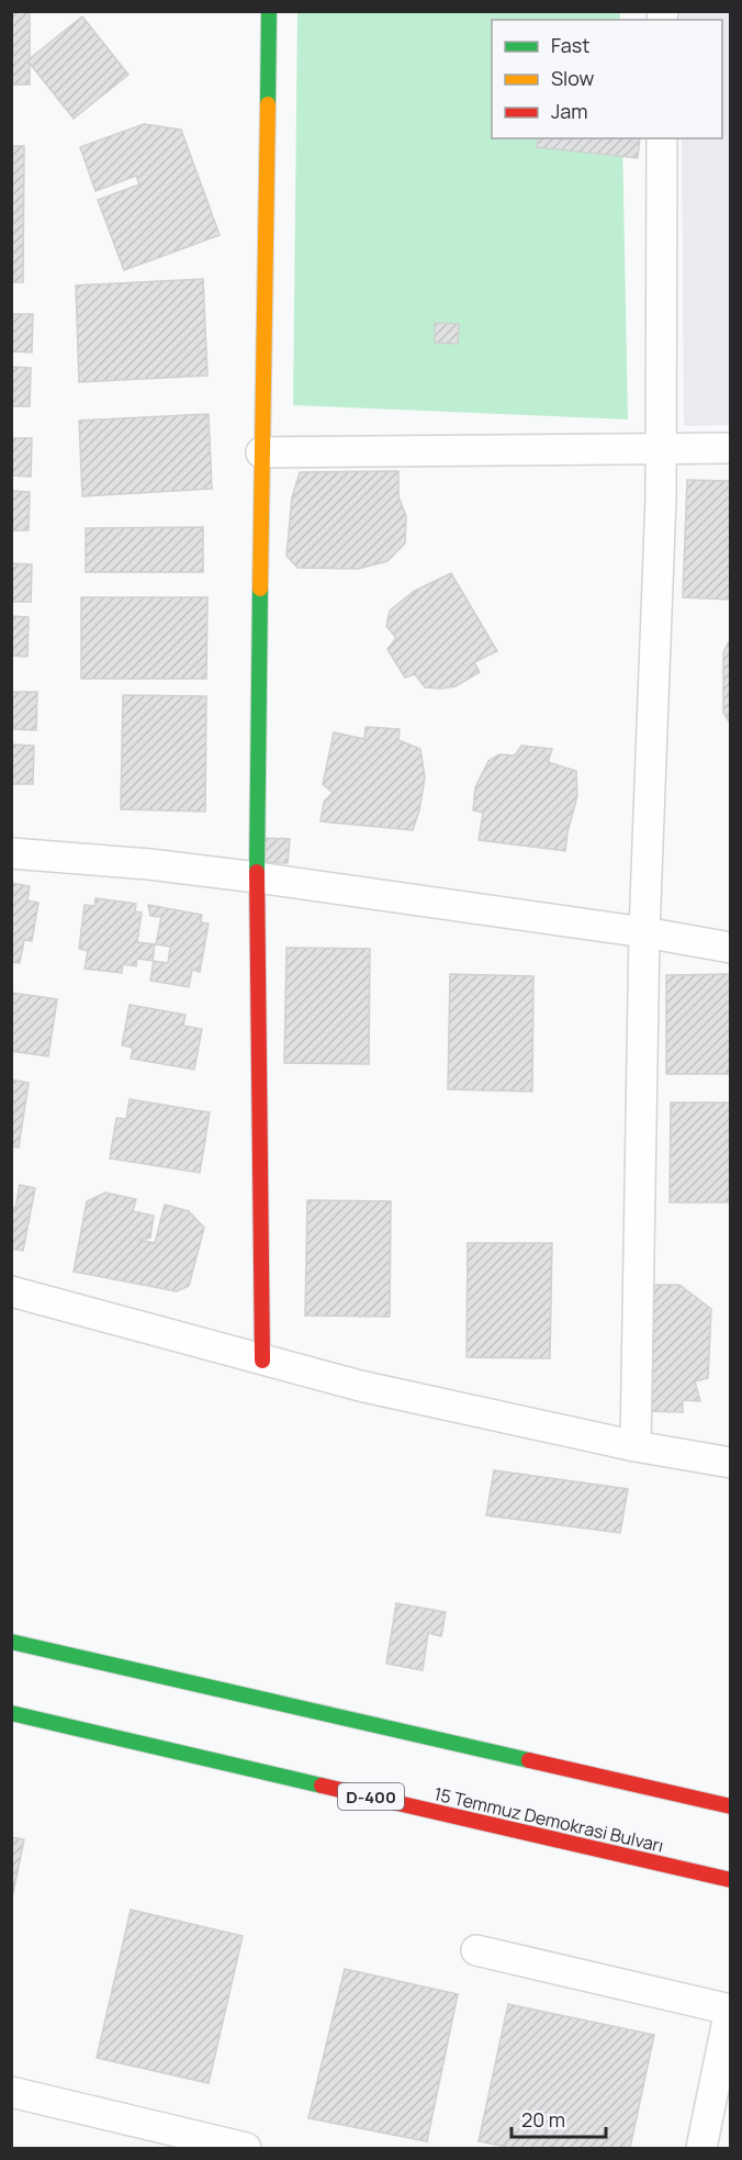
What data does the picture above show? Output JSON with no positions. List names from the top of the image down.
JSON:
{
  "streets": {
    "main road": ["D-400", "15 Temmuz Demokrasi Bulvarı"]
  },
  "legend": ["Fast", "Slow", "Jam"],
  "scale_bar": "20 m"
}
